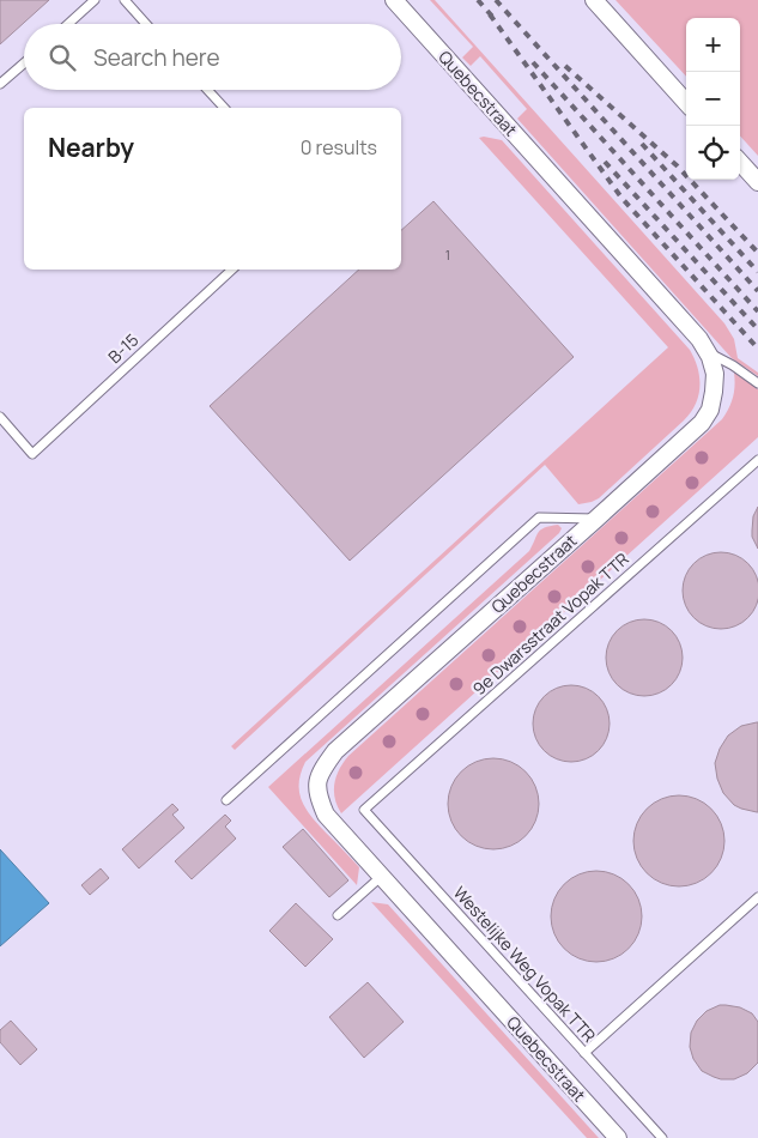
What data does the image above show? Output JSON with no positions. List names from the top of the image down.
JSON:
{
  "streets": {
    "street": ["Quebecstraat"],
    "lane": ["B-15", "9e Dwarsstraat Vopak TTR", "Westelijke Weg Vopak TTR"]
  },
  "crossings": [
    ["9e Dwarsstraat Vopak TTR", "Westelijke Weg Vopak TTR"]
  ],
  "house_numbers": ["1"],
  "page": {
    "map_buttons": ["+", "−"],
    "search": "Search here",
    "heading": ["Nearby", "0 results"]
  }
}
